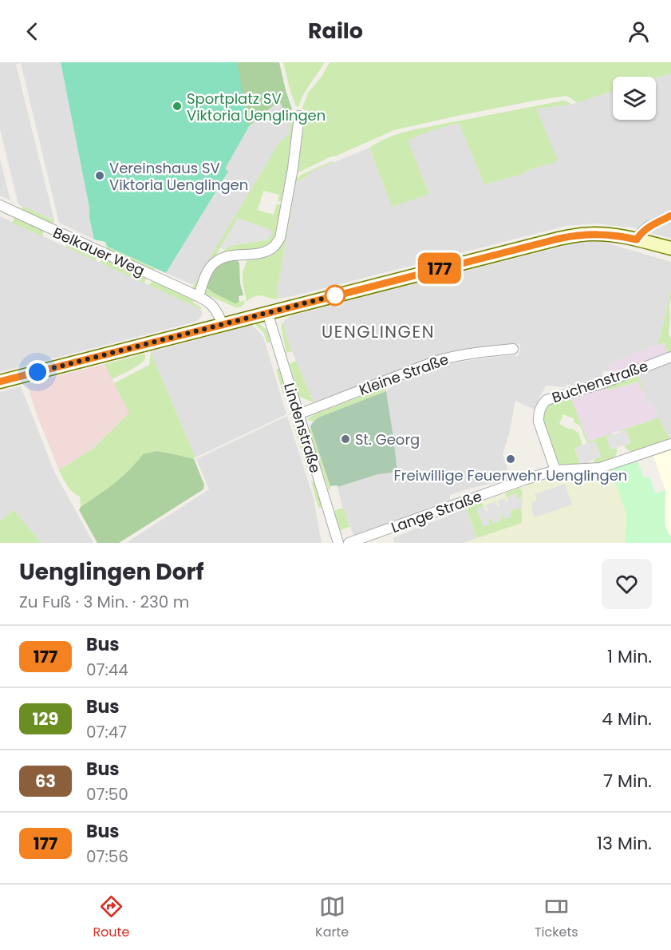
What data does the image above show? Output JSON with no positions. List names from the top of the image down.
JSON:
{
  "streets": {
    "street": [
      "Belkauer Weg",
      "Kleine Straße",
      "Buchenstraße",
      "Lindenstraße",
      "Lange Straße"
    ]
  },
  "crossings": [
    ["Kleine Straße", "Lindenstraße"],
    ["Buchenstraße", "Lange Straße"]
  ],
  "districts": ["UENGLINGEN"],
  "places": [
    "Sportplatz SV Viktoria Uenglingen",
    "Vereinshaus SV Viktoria Uenglingen",
    "St. Georg",
    "Freiwillige Feuerwehr Uenglingen"
  ],
  "lines": ["bus line 177"],
  "page": {
    "header": "Railo",
    "on_map": "177",
    "heading": ["Uenglingen Dorf", "Zu Fuß · 3 Min. · 230 m"],
    "list": [
      {
        "mark": "177",
        "name": "Bus",
        "note": "07:44",
        "value": "1 Min."
      },
      {
        "mark": "129",
        "name": "Bus",
        "note": "07:47",
        "value": "4 Min."
      },
      {
        "mark": "63",
        "name": "Bus",
        "note": "07:50",
        "value": "7 Min."
      },
      {
        "mark": "177",
        "name": "Bus",
        "note": "07:56",
        "value": "13 Min."
      }
    ],
    "tabs": ["Route", "Karte", "Tickets"]
  }
}
